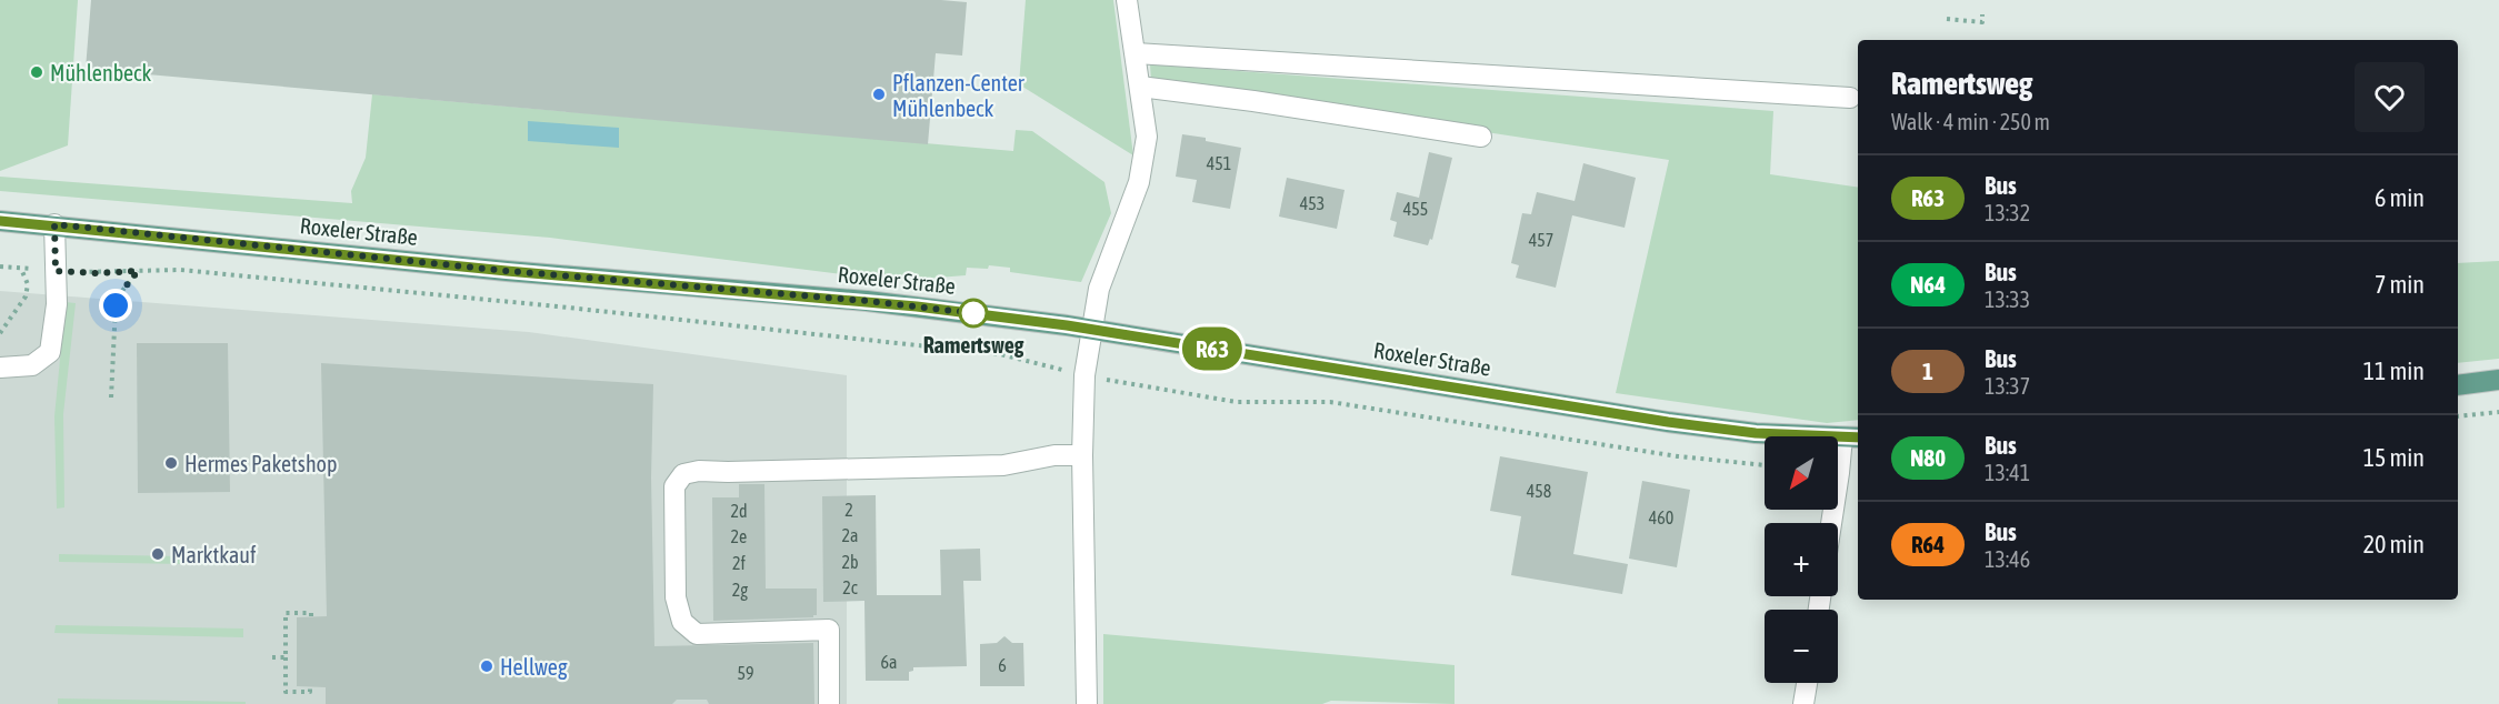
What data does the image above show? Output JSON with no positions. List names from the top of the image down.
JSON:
{
  "streets": {
    "main road": ["Roxeler Straße"]
  },
  "places": [
    "Mühlenbeck",
    "Pflanzen-Center Mühlenbeck",
    "Ramertsweg",
    "Hermes Paketshop",
    "Marktkauf",
    "Hellweg"
  ],
  "lines": ["bus line R63"],
  "house_numbers": [
    "451",
    "453",
    "455",
    "457",
    "458",
    "2",
    "2d",
    "460",
    "2a",
    "2e",
    "2b",
    "2f",
    "2c",
    "2g",
    "6a",
    "6",
    "59"
  ],
  "north": "bottom left",
  "page": {
    "on_map": "R63",
    "heading": ["Ramertsweg", "Walk · 4 min · 250 m"],
    "list": [
      {
        "mark": "R63",
        "name": "Bus",
        "note": "13:32",
        "value": "6 min"
      },
      {
        "mark": "N64",
        "name": "Bus",
        "note": "13:33",
        "value": "7 min"
      },
      {
        "mark": "1",
        "name": "Bus",
        "note": "13:37",
        "value": "11 min"
      },
      {
        "mark": "N80",
        "name": "Bus",
        "note": "13:41",
        "value": "15 min"
      },
      {
        "mark": "R64",
        "name": "Bus",
        "note": "13:46",
        "value": "20 min"
      }
    ],
    "map_buttons": ["+", "−"]
  }
}
